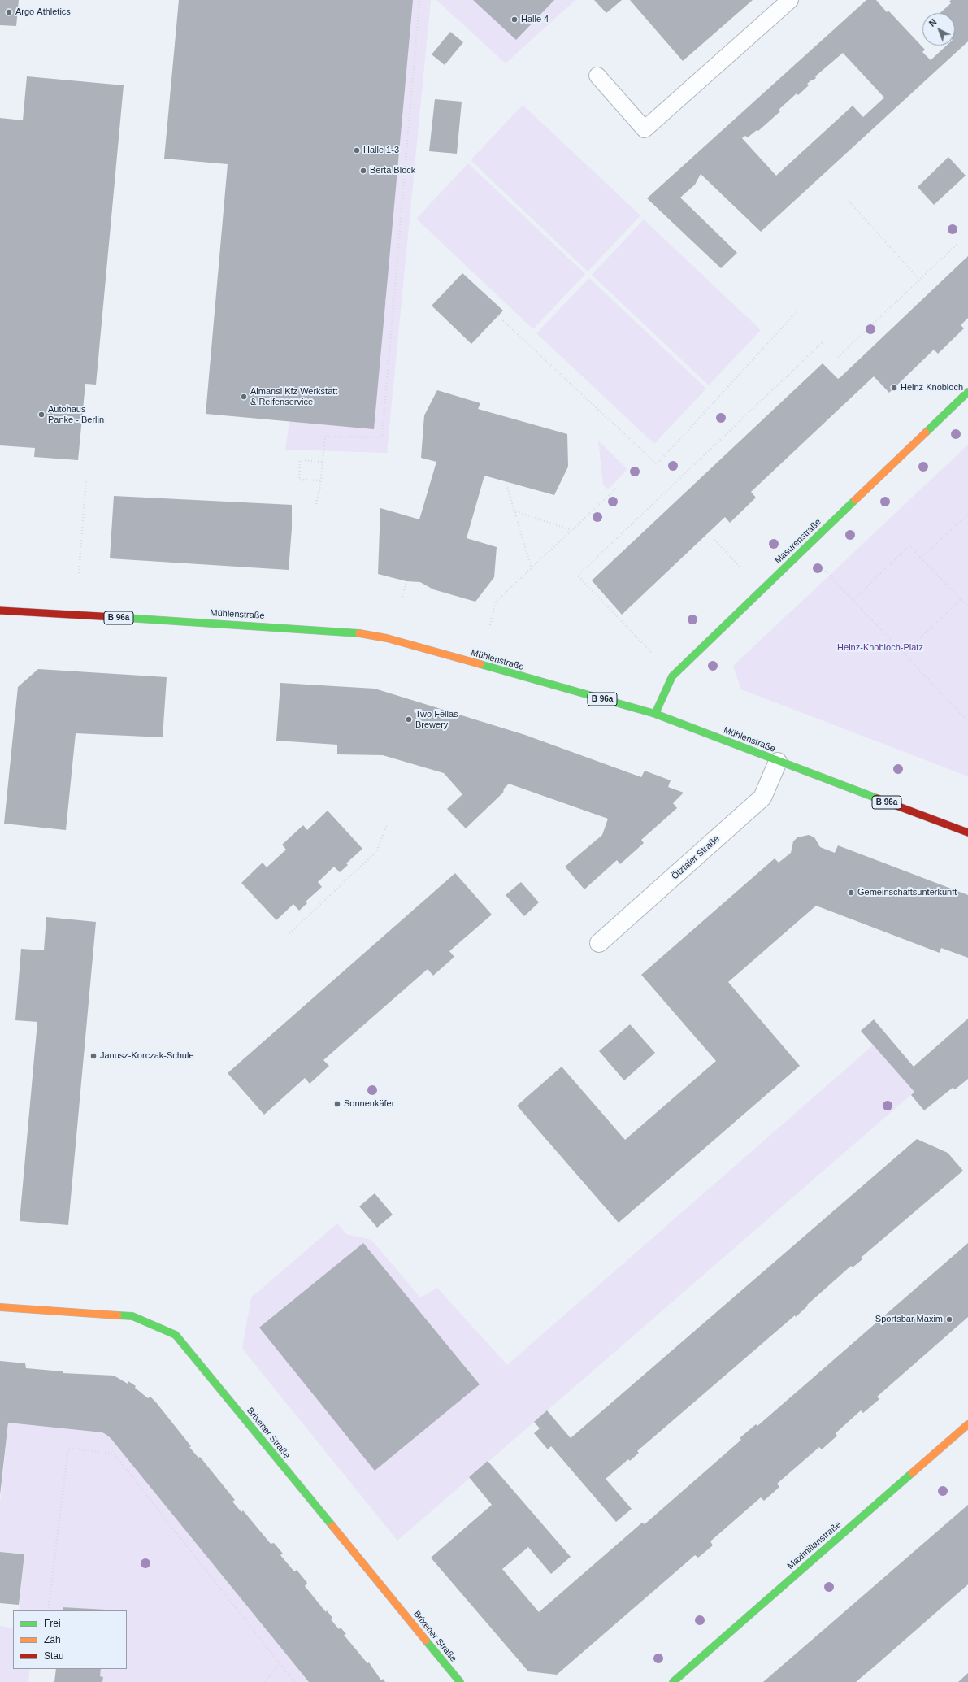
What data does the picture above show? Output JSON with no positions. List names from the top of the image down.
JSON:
{
  "streets": {
    "street": [
      "Masurenstraße",
      "Mühlenstraße",
      "B 96a",
      "Ötztaler Straße",
      "Brixener Straße",
      "Maximilianstraße"
    ]
  },
  "crossings": [
    ["Masurenstraße", "Mühlenstraße"],
    ["Mühlenstraße", "Ötztaler Straße"]
  ],
  "parks": ["Heinz-Knobloch-Platz"],
  "places": [
    "Argo Athletics",
    "Halle 4",
    "Halle 1-3",
    "Berta Block",
    "Heinz Knobloch",
    "Almansi Kfz Werkstatt & Reifenservice",
    "Autohaus Panke - Berlin",
    "Two Fellas Brewery",
    "Gemeinschaftsunterkunft",
    "Janusz-Korczak-Schule",
    "Sonnenkäfer",
    "Sportsbar Maxim"
  ],
  "legend": ["Frei", "Zäh", "Stau"],
  "north": "top left"
}
